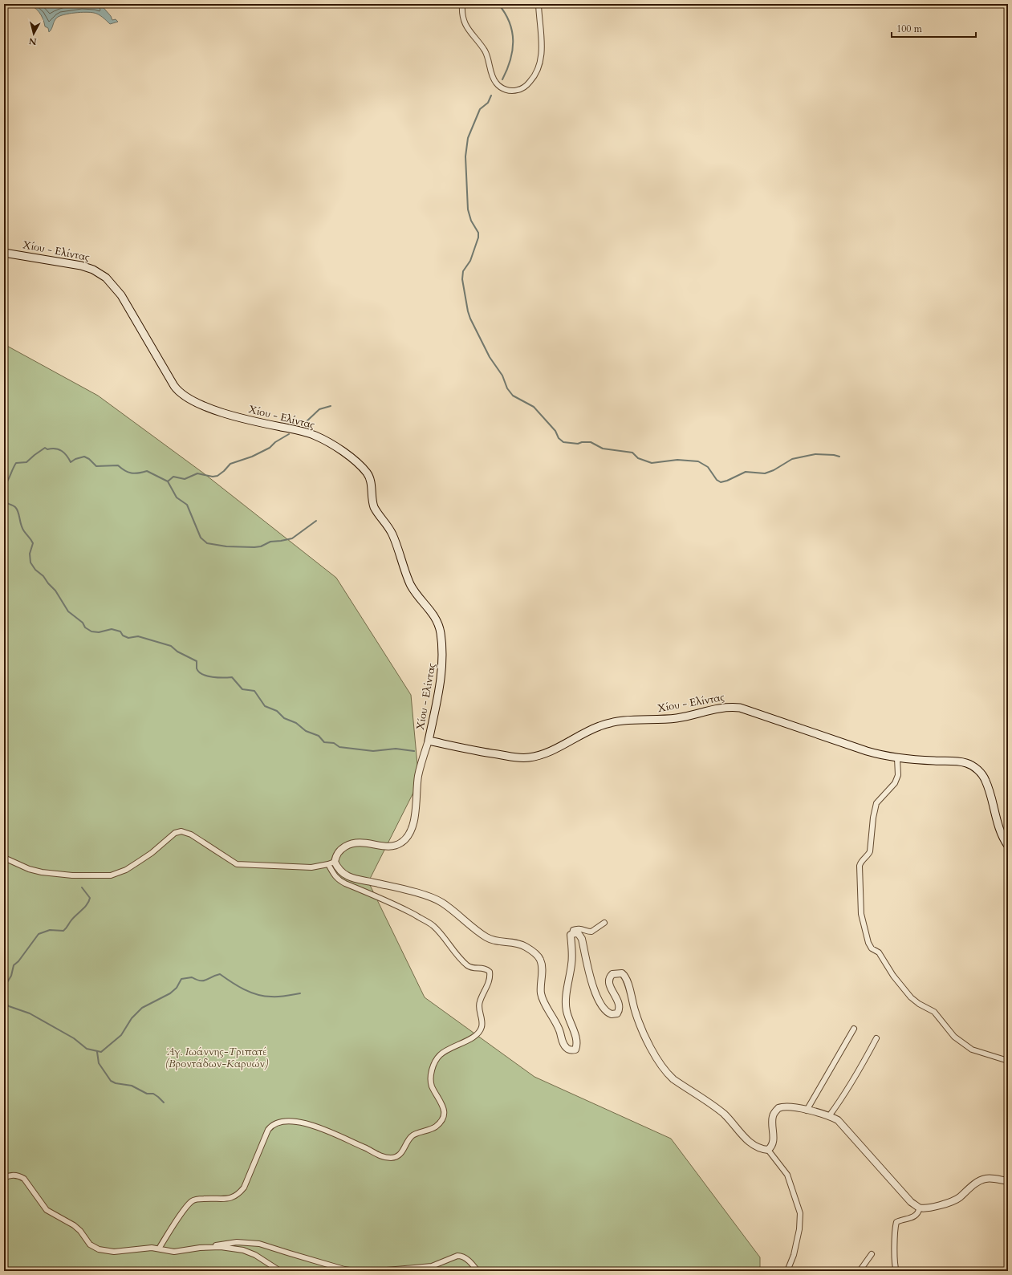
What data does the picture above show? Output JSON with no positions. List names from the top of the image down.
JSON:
{
  "streets": {
    "main road": ["Χίου - Ελίντας"]
  },
  "parks": ["Άγ. Ιωάννης-Τριπατέ (Βροντάδων-Καρυών)"],
  "scale_bar": "100 m",
  "north": "bottom"
}
